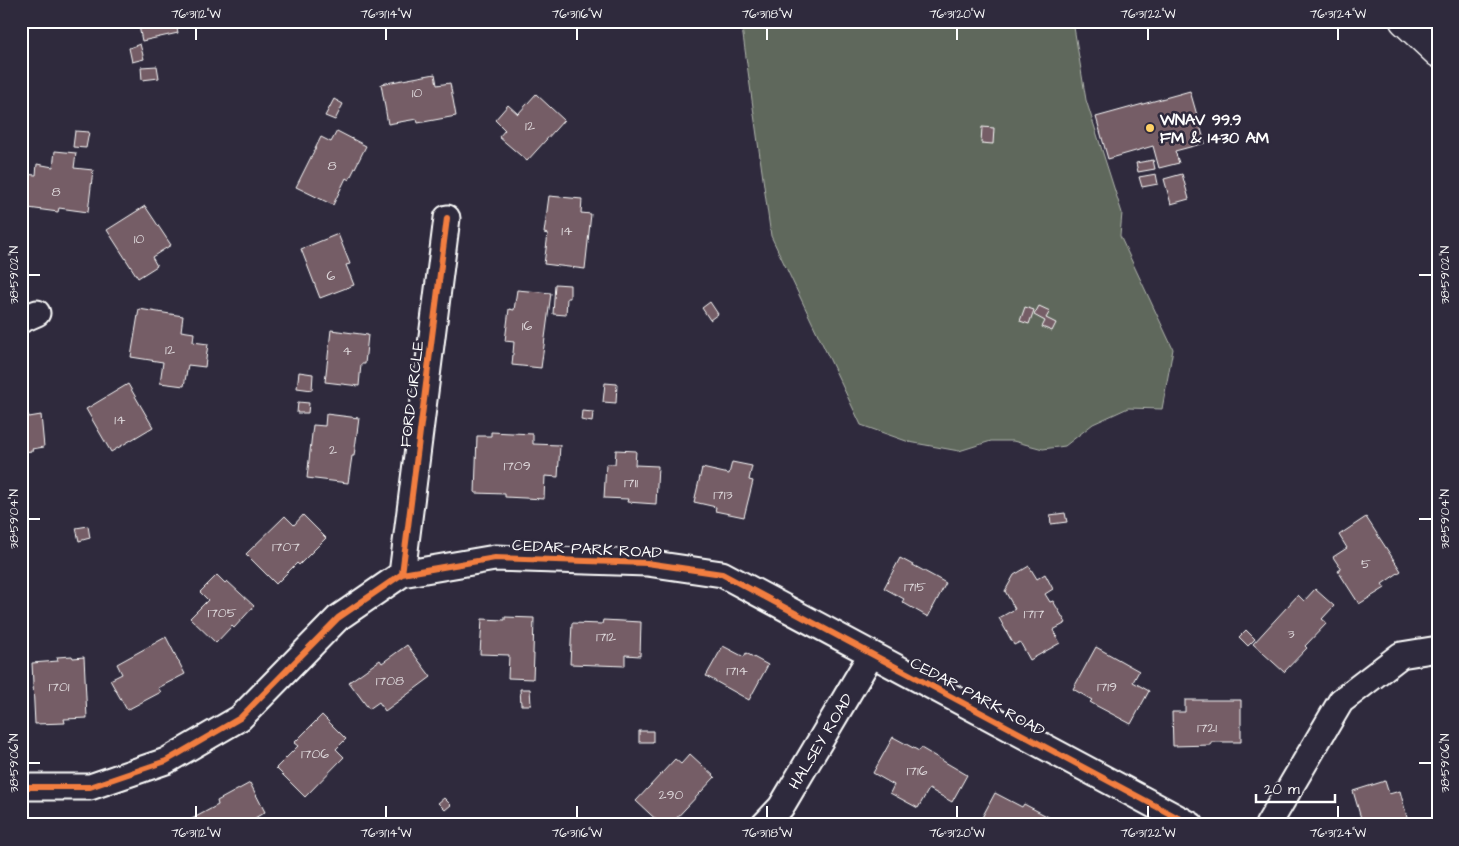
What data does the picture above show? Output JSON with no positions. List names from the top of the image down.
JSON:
{
  "streets": {
    "street": ["FORD CIRCLE", "CEDAR PARK ROAD", "HALSEY ROAD"]
  },
  "crossings": [
    ["FORD CIRCLE", "CEDAR PARK ROAD"],
    ["CEDAR PARK ROAD", "HALSEY ROAD"]
  ],
  "places": ["WNAV 99.9 FM & 1430 AM"],
  "house_numbers": [
    "10",
    "12",
    "8",
    "8",
    "14",
    "10",
    "6",
    "16",
    "12",
    "4",
    "14",
    "2",
    "1709",
    "1711",
    "1713",
    "1707",
    "5",
    "1715",
    "1705",
    "1717",
    "3",
    "1712",
    "1714",
    "1708",
    "1701",
    "1719",
    "1721",
    "1706",
    "1716",
    "290"
  ],
  "scale_bar": "20 m",
  "coordinates": [
    "76°31'12\"W",
    "76°31'14\"W",
    "76°31'16\"W",
    "76°31'18\"W",
    "76°31'20\"W",
    "76°31'22\"W",
    "76°31'24\"W",
    "38°59'02\"N",
    "38°59'04\"N",
    "38°59'06\"N"
  ]
}
